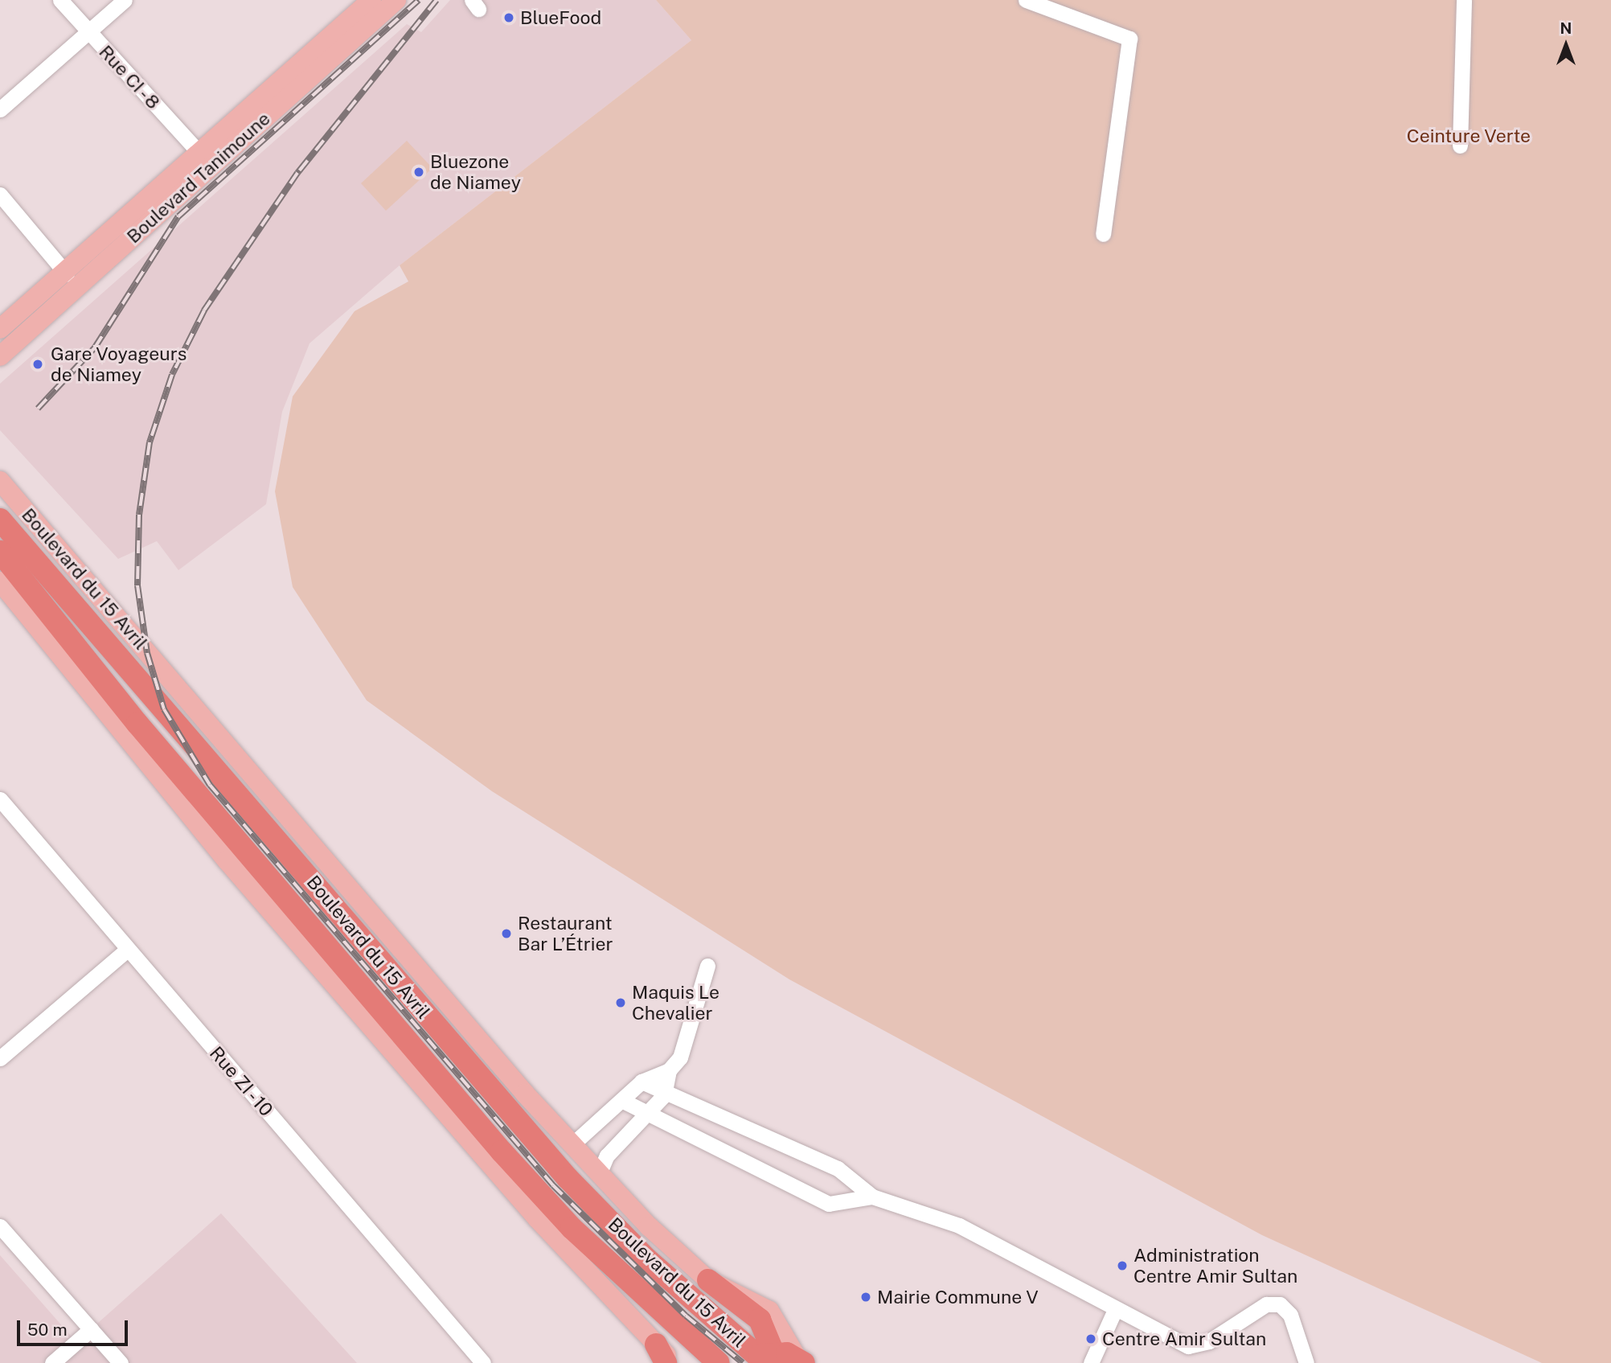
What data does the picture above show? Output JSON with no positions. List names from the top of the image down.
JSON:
{
  "streets": {
    "highway": ["Boulevard du 15 Avril"],
    "main road": ["Boulevard Tanimoune"],
    "street": ["Rue CI - 8", "Rue ZI - 10"]
  },
  "crossings": [
    ["Rue CI - 8", "Boulevard Tanimoune"]
  ],
  "parks": ["Ceinture Verte"],
  "places": [
    "BlueFood",
    "Bluezone de Niamey",
    "Gare Voyageurs de Niamey",
    "Restaurant Bar L’Étrier",
    "Maquis Le Chevalier",
    "Administration Centre Amir Sultan",
    "Mairie Commune V",
    "Centre Amir Sultan"
  ],
  "scale_bar": "50 m",
  "north": "top"
}
